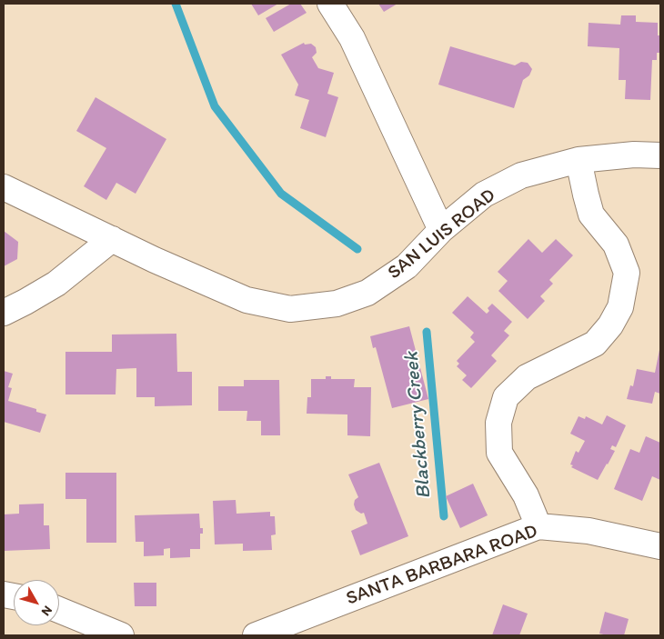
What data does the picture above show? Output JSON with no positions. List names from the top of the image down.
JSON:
{
  "streets": {
    "street": ["SAN LUIS ROAD", "SANTA BARBARA ROAD"]
  },
  "water": ["Blackberry Creek"],
  "north": "bottom right"
}
